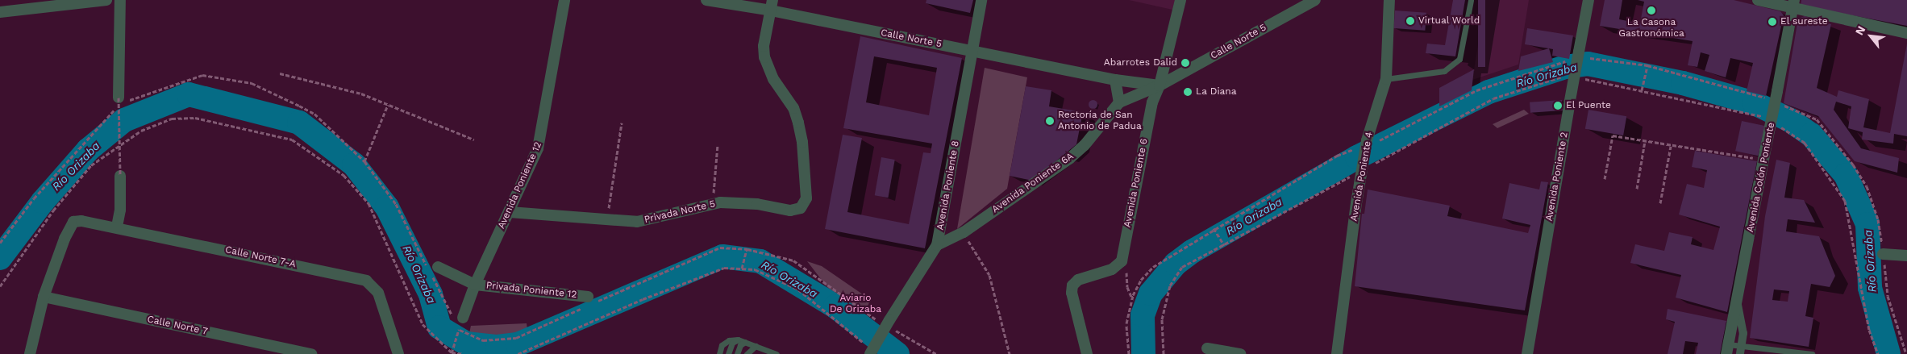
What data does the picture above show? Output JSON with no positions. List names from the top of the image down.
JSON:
{
  "streets": {
    "street": [
      "Calle Norte 5",
      "Avenida Poniente 4",
      "Avenida Poniente 2",
      "Avenida Colón Poniente",
      "Avenida Poniente 6A",
      "Avenida Poniente 6",
      "Avenida Poniente 12",
      "Avenida Poniente 8",
      "Privada Norte 5",
      "Calle Norte 7-A",
      "Privada Poniente 12",
      "Calle Norte 7"
    ]
  },
  "crossings": [
    ["Calle Norte 5", "Avenida Poniente 6A"],
    ["Calle Norte 5", "Avenida Poniente 6"],
    ["Calle Norte 5", "Avenida Poniente 8"],
    ["Calle Norte 5", "Privada Norte 5"],
    ["Avenida Poniente 6A", "Avenida Poniente 6"],
    ["Avenida Poniente 6A", "Avenida Poniente 8"],
    ["Avenida Poniente 12", "Privada Norte 5"],
    ["Avenida Poniente 12", "Privada Poniente 12"],
    ["Calle Norte 7-A", "Calle Norte 7"]
  ],
  "water": ["Río Orizaba"],
  "parks": ["Aviario De Orizaba"],
  "places": [
    "La Casona Gastronómica",
    "Virtual World",
    "El sureste",
    "Abarrotes Dalid",
    "La Diana",
    "El Puente",
    "Rectoría de San Antonio de Padua"
  ],
  "north": "top left"
}
